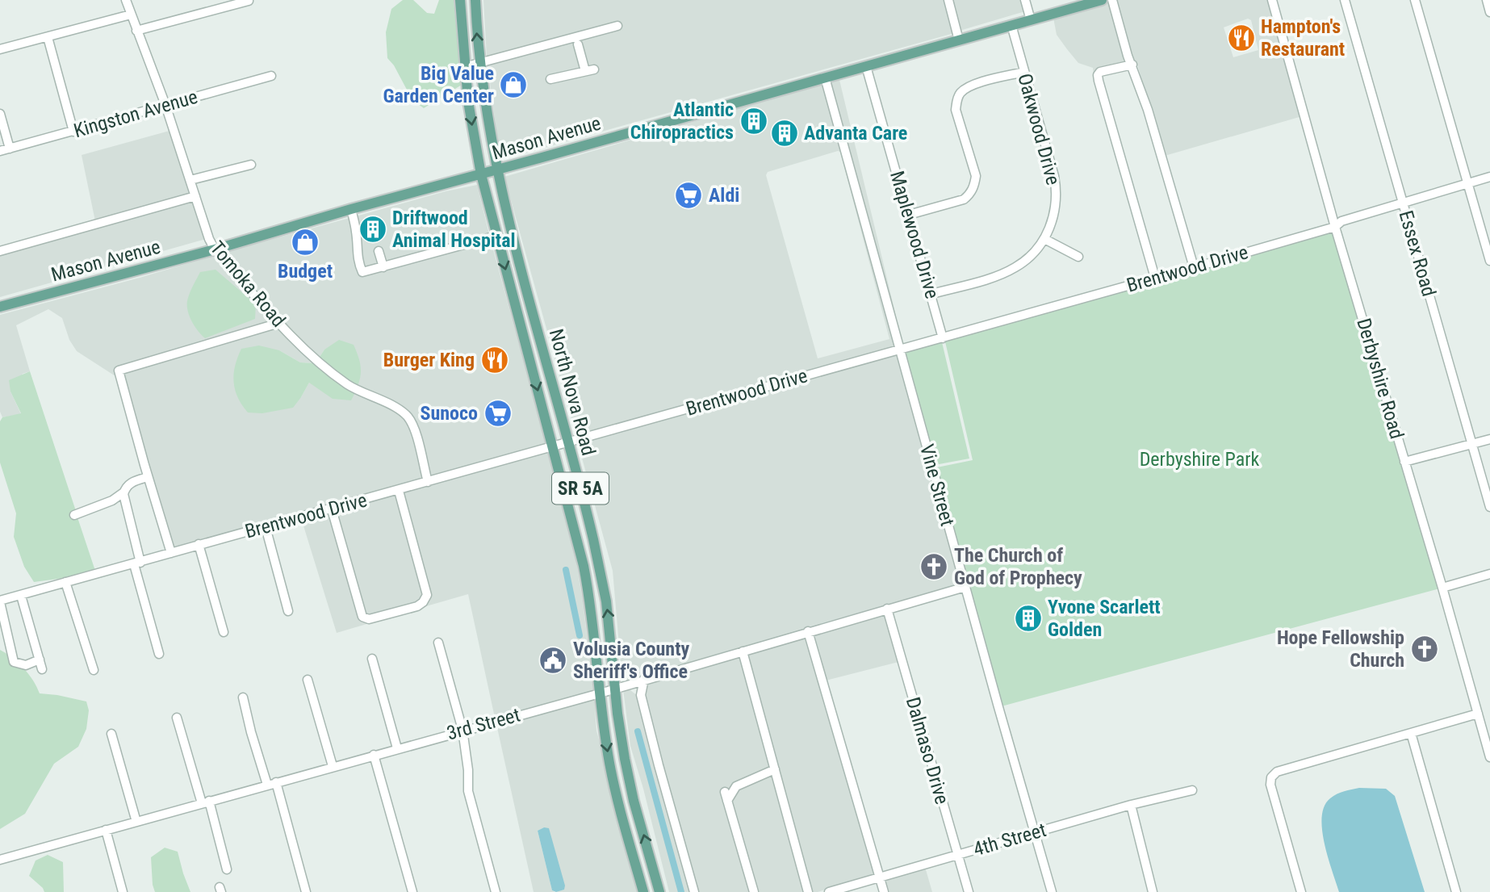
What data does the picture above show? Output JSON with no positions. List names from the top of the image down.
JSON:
{
  "streets": {
    "main road": ["Mason Avenue", "North Nova Road", "SR 5A"],
    "street": [
      "Kingston Avenue",
      "Oakwood Drive",
      "Maplewood Drive",
      "Essex Road",
      "Brentwood Drive",
      "Tomoka Road",
      "Derbyshire Road",
      "Vine Street",
      "3rd Street",
      "Dalmaso Drive",
      "4th Street"
    ]
  },
  "crossings": [
    ["Kingston Avenue", "Tomoka Road"],
    ["Oakwood Drive", "Mason Avenue"],
    ["Oakwood Drive", "Maplewood Drive"],
    ["Mason Avenue", "Maplewood Drive"],
    ["Mason Avenue", "Tomoka Road"],
    ["Mason Avenue", "North Nova Road"],
    ["Mason Avenue", "Vine Street"],
    ["Maplewood Drive", "Brentwood Drive"],
    ["Essex Road", "Brentwood Drive"],
    ["Brentwood Drive", "Tomoka Road"],
    ["Brentwood Drive", "Derbyshire Road"],
    ["Brentwood Drive", "North Nova Road"],
    ["Brentwood Drive", "Vine Street"],
    ["North Nova Road", "3rd Street"],
    ["Vine Street", "3rd Street"],
    ["Vine Street", "4th Street"],
    ["3rd Street", "Dalmaso Drive"],
    ["Dalmaso Drive", "4th Street"]
  ],
  "parks": ["Derbyshire Park"],
  "places": {
    "restaurant": ["Hampton's Restaurant", "Burger King"],
    "shop": ["Big Value Garden Center", "Budget"],
    "building": [
      "Atlantic Chiropractics",
      "Advanta Care",
      "Driftwood Animal Hospital",
      "Yvone Scarlett Golden"
    ],
    "supermarket": ["Aldi", "Sunoco"],
    "church": ["The Church of God of Prophecy", "Hope Fellowship Church"],
    "public building": ["Volusia County Sheriff's Office"]
  }
}
